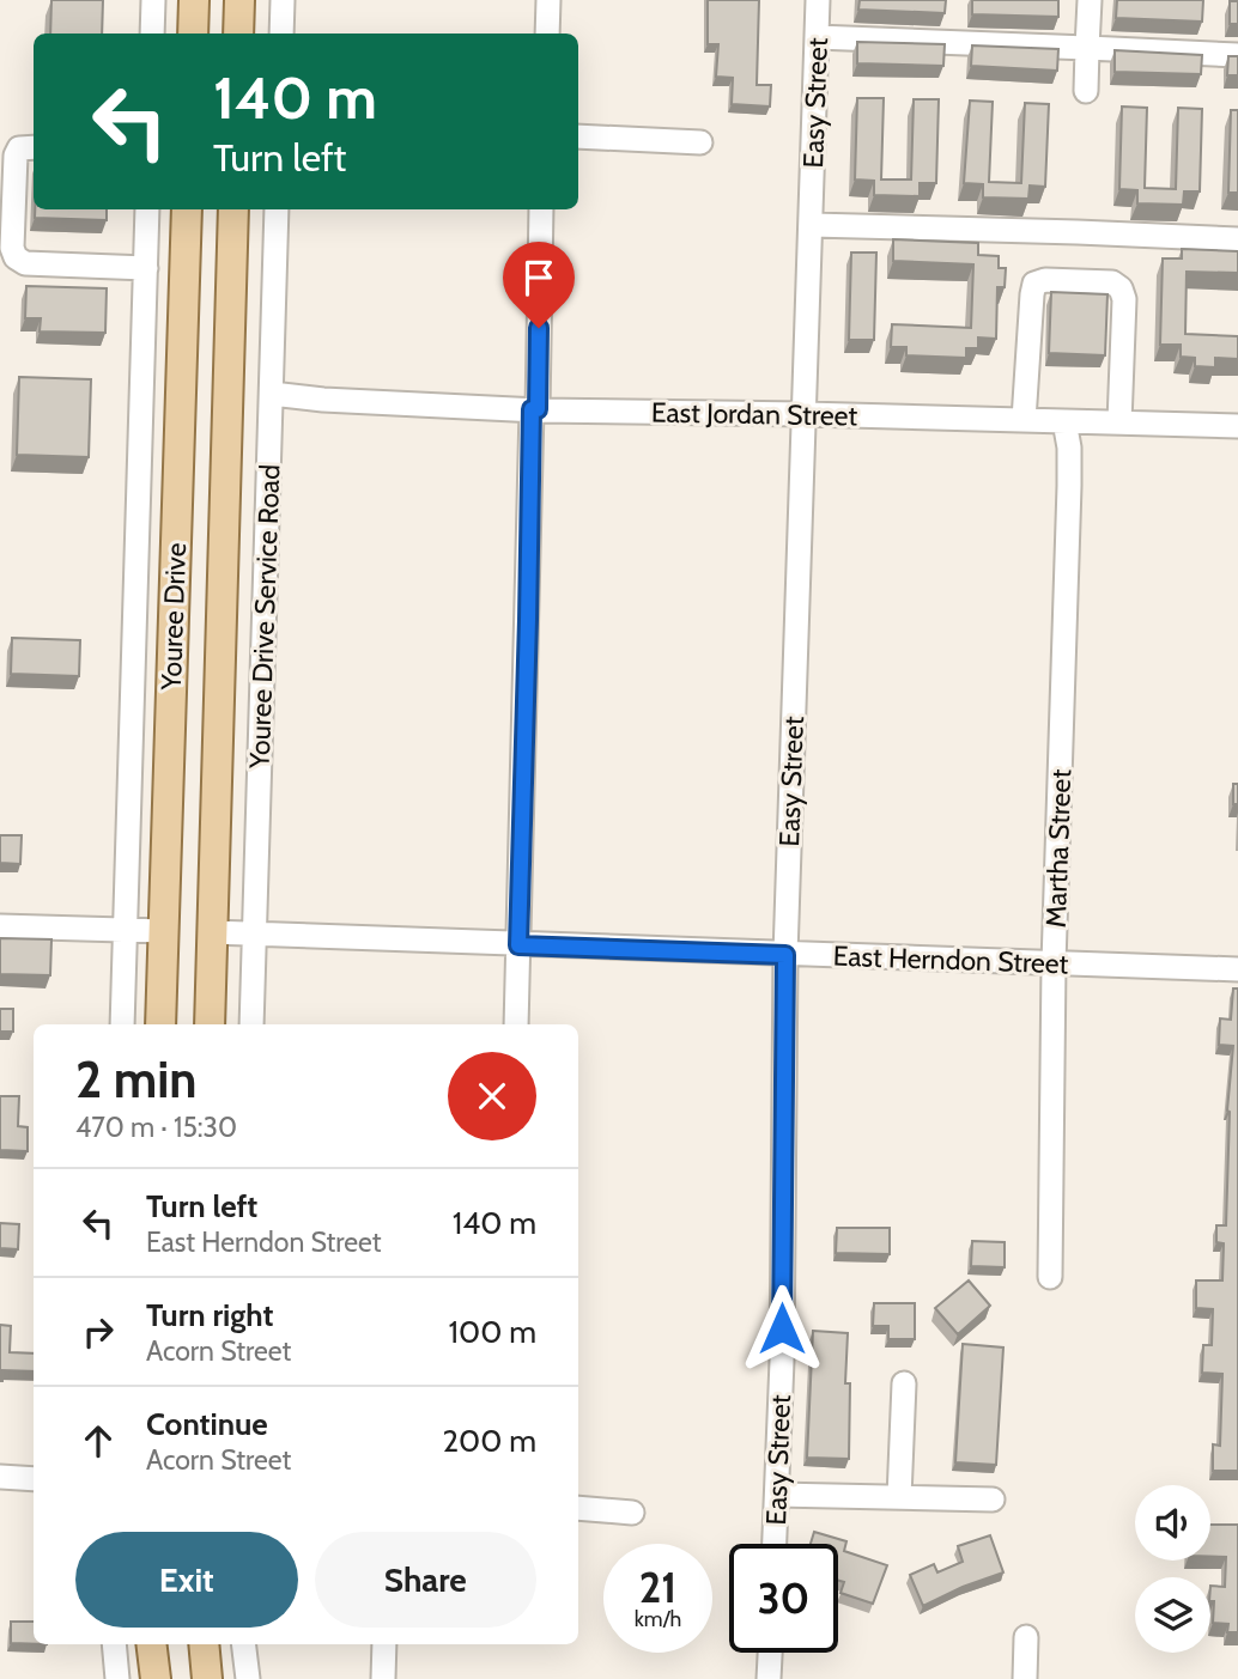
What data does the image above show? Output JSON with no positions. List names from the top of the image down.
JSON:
{
  "streets": {
    "main road": ["Youree Drive"],
    "street": [
      "Easy Street",
      "East Jordan Street",
      "Youree Drive Service Road",
      "Martha Street",
      "East Herndon Street"
    ]
  },
  "crossings": [
    ["Easy Street", "East Jordan Street"],
    ["Easy Street", "East Herndon Street"],
    ["East Jordan Street", "Youree Drive Service Road"],
    ["East Jordan Street", "Martha Street"],
    ["Youree Drive", "East Herndon Street"],
    ["Youree Drive Service Road", "East Herndon Street"],
    ["Martha Street", "East Herndon Street"]
  ],
  "page": {
    "turn": ["140 m", "Turn left"],
    "heading": ["2 min", "470 m · 15:30"],
    "list": [
      {
        "name": "Turn left",
        "note": "East Herndon Street",
        "value": "140 m"
      },
      {
        "name": "Turn right",
        "note": "Acorn Street",
        "value": "100 m"
      },
      {
        "name": "Continue",
        "note": "Acorn Street",
        "value": "200 m"
      }
    ],
    "buttons": ["Exit", "Share"],
    "speed": "21 km/h",
    "limit": "30"
  }
}
